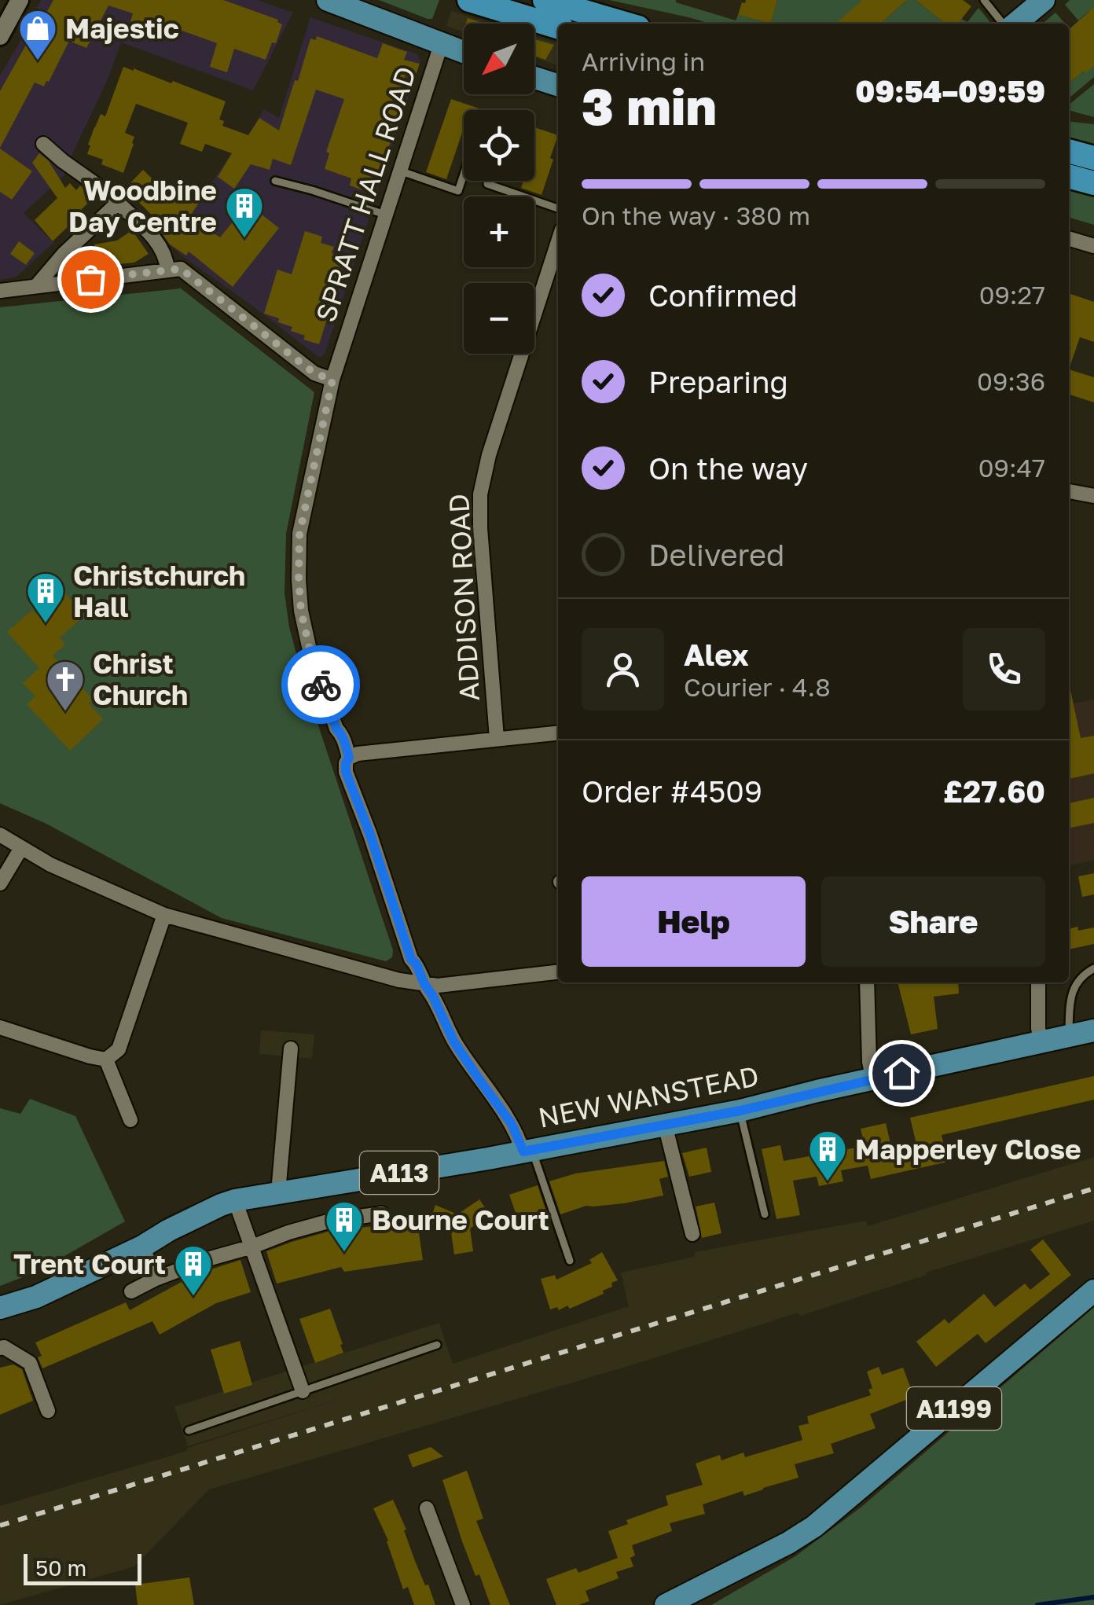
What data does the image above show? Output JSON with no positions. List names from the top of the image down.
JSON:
{
  "streets": {
    "main road": ["NEW WANSTEAD", "A113", "A1199"],
    "street": ["SPRATT HALL ROAD", "ADDISON ROAD"]
  },
  "crossings": [
    ["SPRATT HALL ROAD", "NEW WANSTEAD"]
  ],
  "places": {
    "shop": ["Majestic"],
    "building": [
      "Woodbine Day Centre",
      "Christchurch Hall",
      "Mapperley Close",
      "Bourne Court",
      "Trent Court"
    ],
    "church": ["Christ Church"]
  },
  "scale_bar": "50 m",
  "north": "bottom left",
  "page": {
    "map_buttons": ["+", "−"],
    "heading": ["3 min", "Arriving in", "09:54–09:59"],
    "panel": [
      "Alex",
      "Courier · 4.8",
      "Order #4509",
      "£27.60"
    ],
    "bar": "On the way · 380 m",
    "list": [
      ["Confirmed", "09:27"],
      ["Preparing", "09:36"],
      ["On the way", "09:47"],
      "Delivered"
    ],
    "buttons": ["Help", "Share"],
    "scale": "50 m"
  }
}
